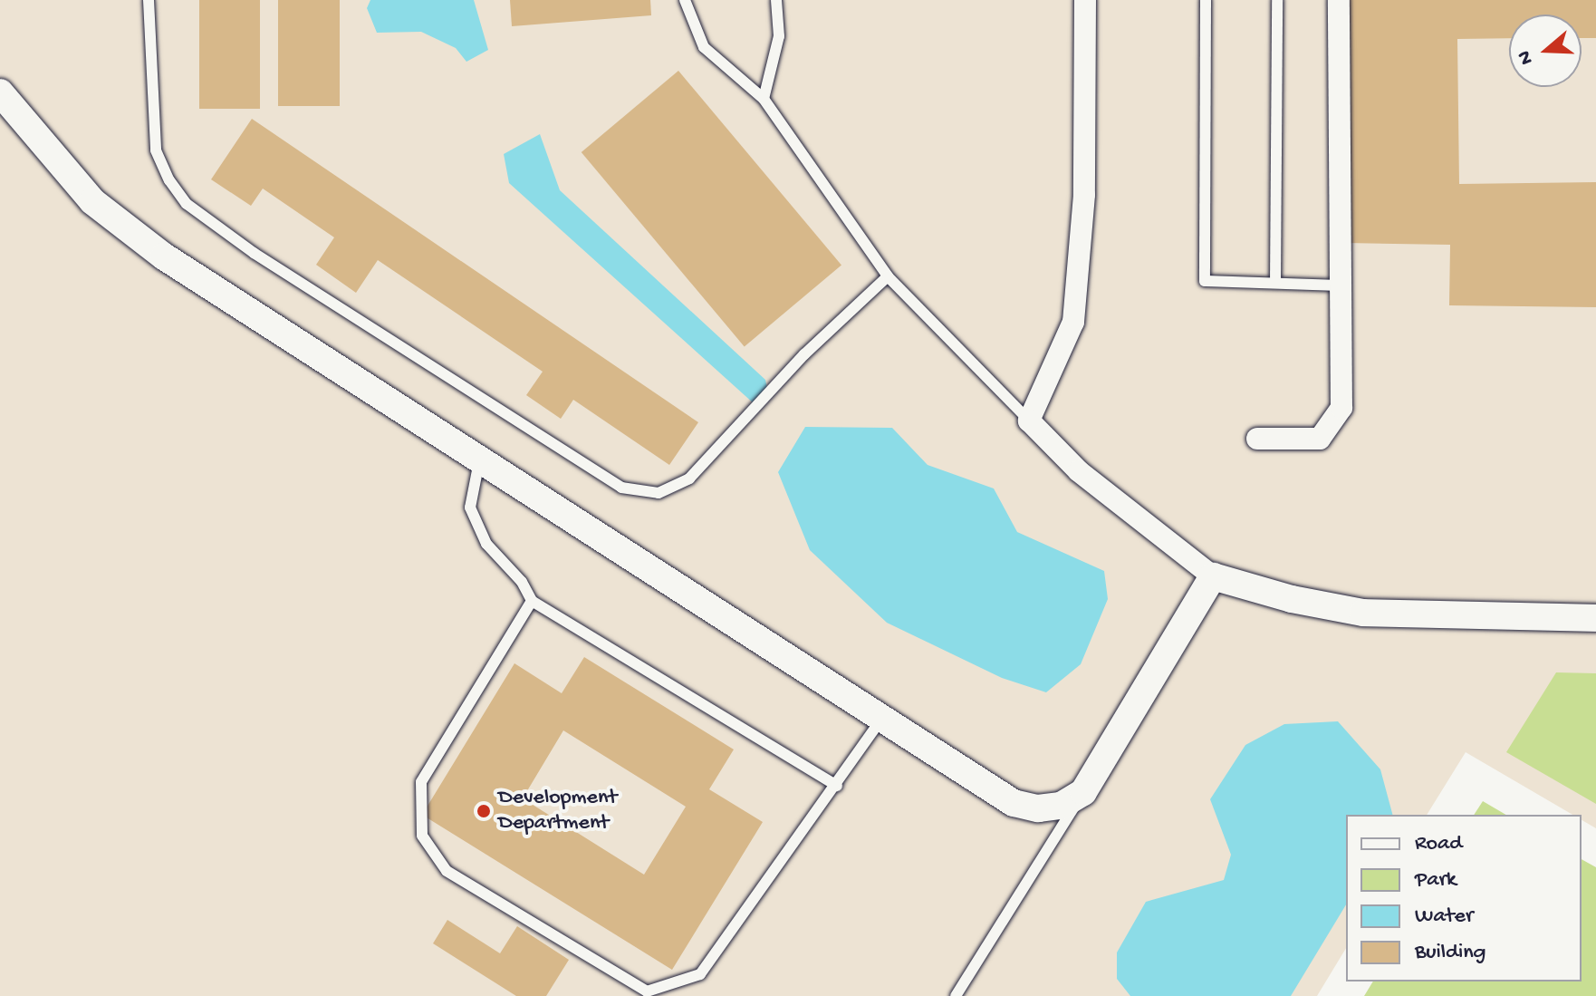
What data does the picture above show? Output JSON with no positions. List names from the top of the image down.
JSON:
{
  "places": ["Development Department"],
  "legend": [
    "Road",
    "Park",
    "Water",
    "Building"
  ],
  "north": "left"
}
